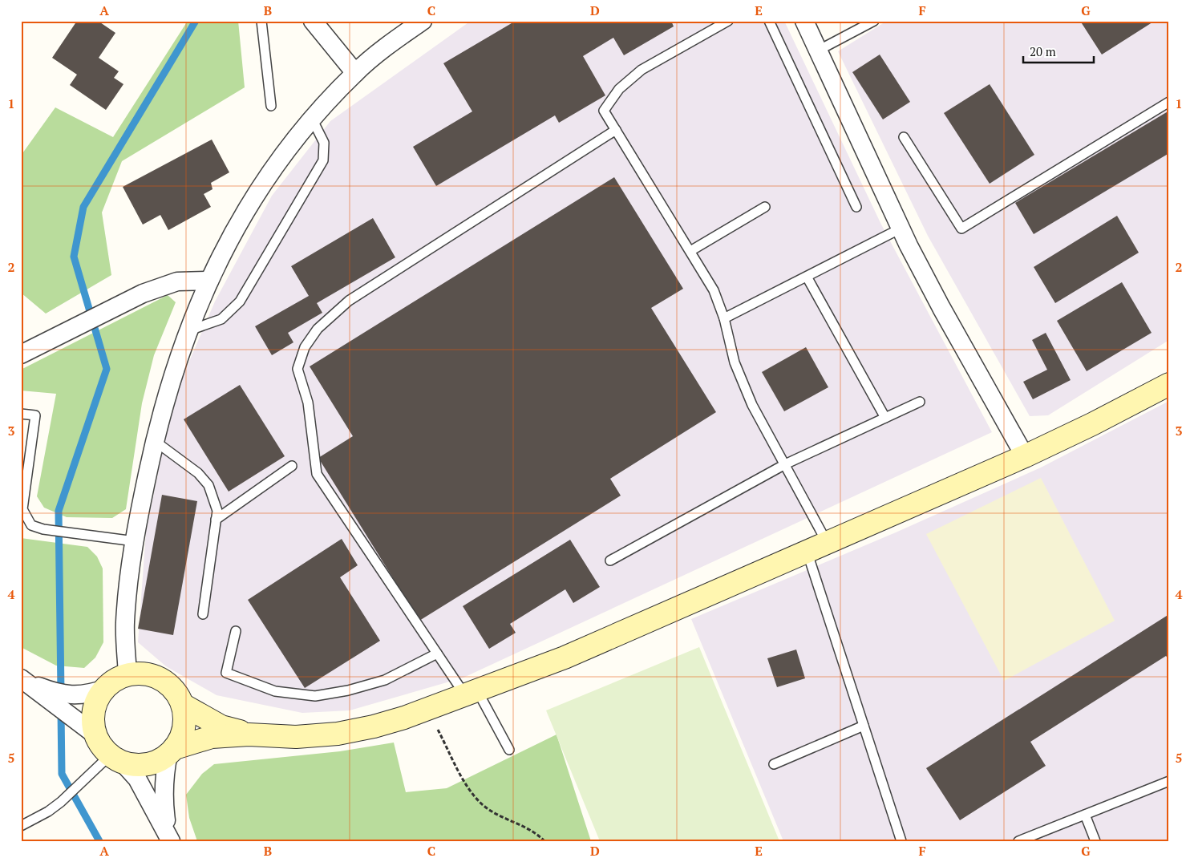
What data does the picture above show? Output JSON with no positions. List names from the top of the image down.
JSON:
{
  "scale_bar": "20 m",
  "grid": {
    "columns": [
      "A",
      "B",
      "C",
      "D",
      "E",
      "F",
      "G"
    ],
    "rows": [
      "1",
      "2",
      "3",
      "4",
      "5"
    ]
  }
}
